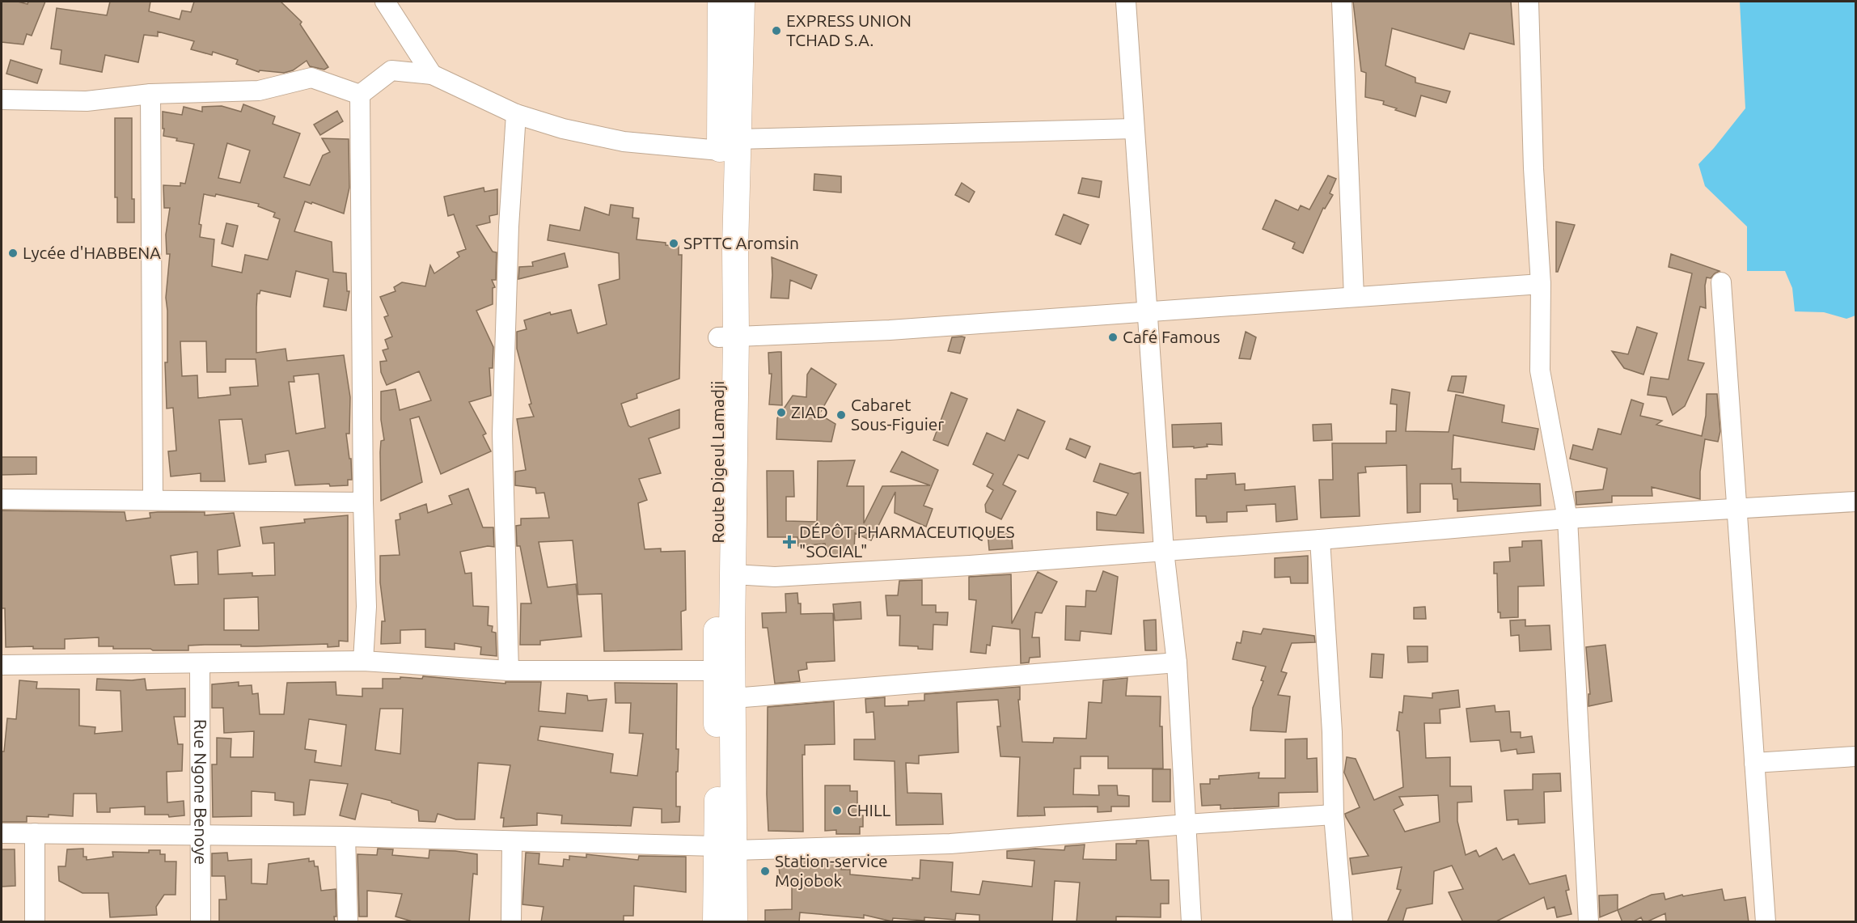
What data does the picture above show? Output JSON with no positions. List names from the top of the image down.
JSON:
{
  "streets": {
    "main road": ["Route Digeul Lamadji"],
    "street": ["Rue Ngone Benoye"]
  },
  "places": {
    "other": [
      "EXPRESS UNION TCHAD S.A.",
      "SPTTC Aromsin",
      "Lycée d'HABBENA",
      "Café Famous",
      "ZIAD",
      "Cabaret Sous-Figuier",
      "CHILL",
      "Station-service Mojobok"
    ],
    "health": ["DÉPÔT PHARMACEUTIQUES \"SOCIAL\""]
  }
}
